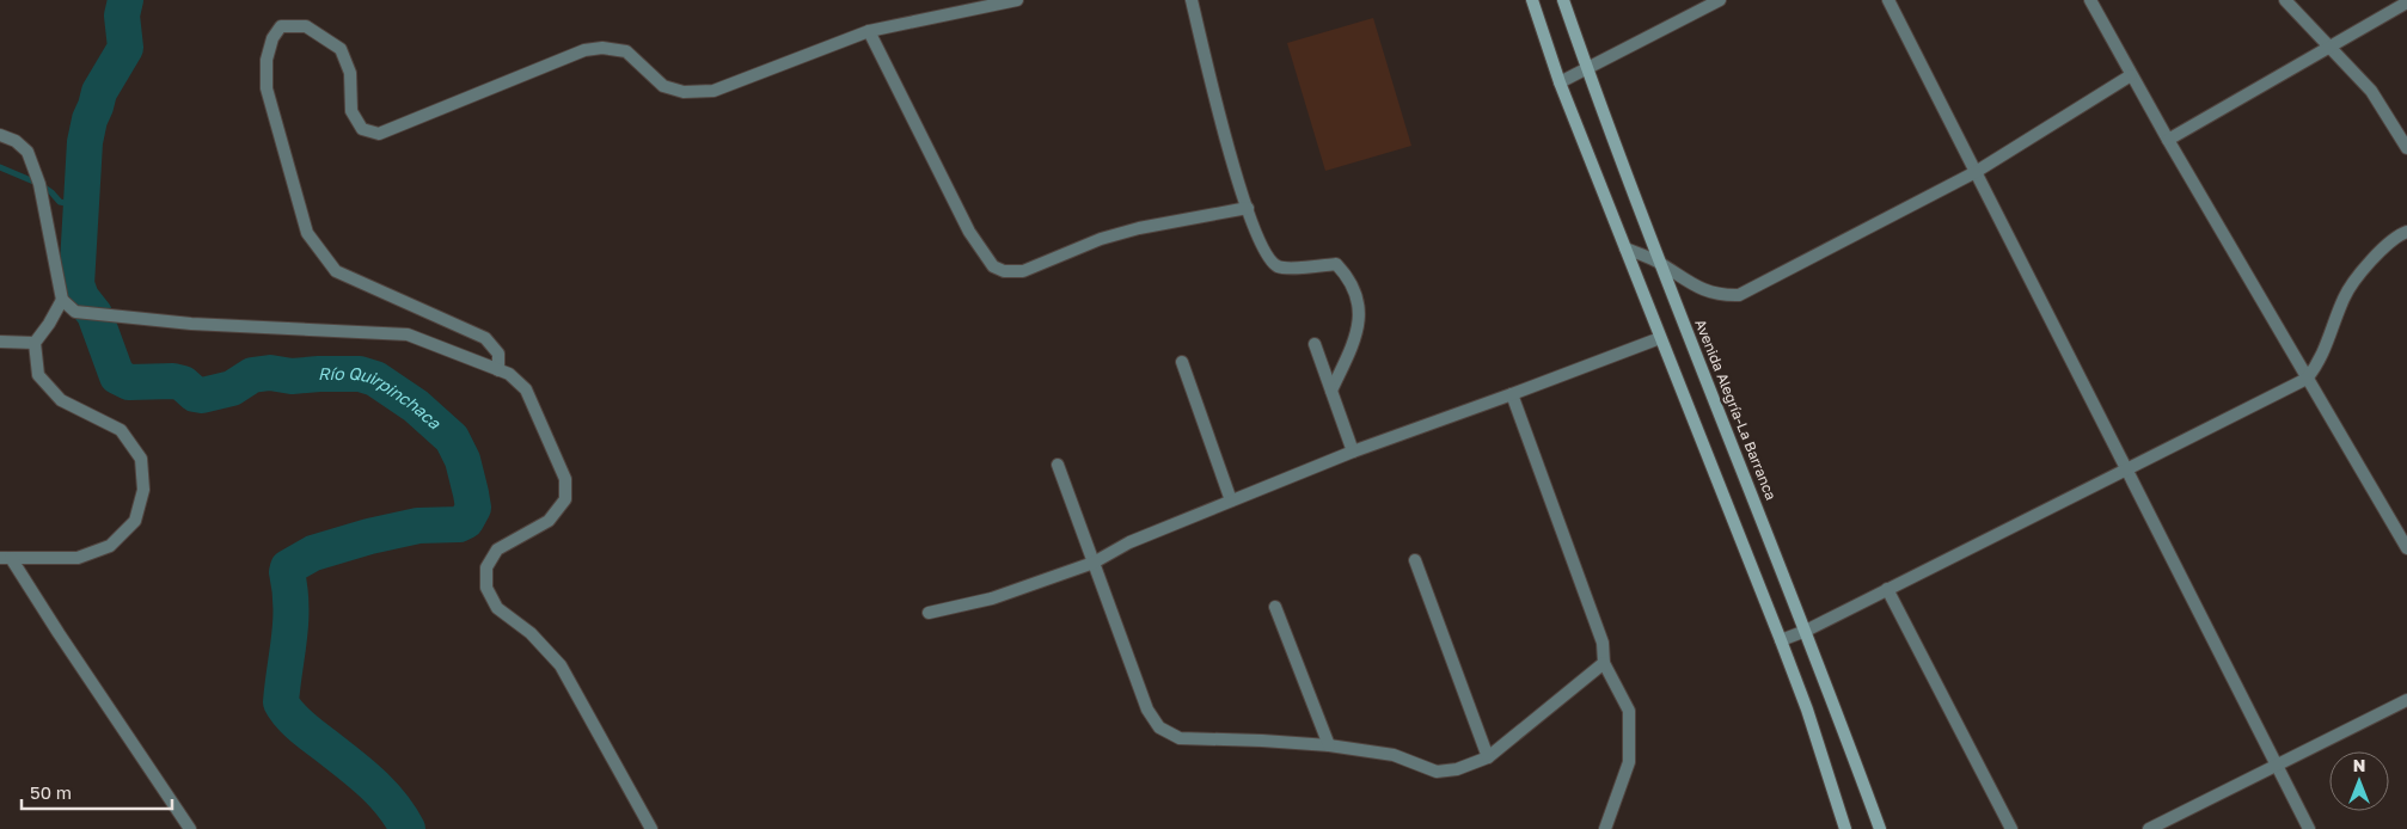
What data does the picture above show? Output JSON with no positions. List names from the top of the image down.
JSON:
{
  "streets": {
    "main road": ["Avenida Alegría-La Barranca"]
  },
  "water": ["Río Quirpinchaca"],
  "scale_bar": "50 m",
  "north": "top"
}
